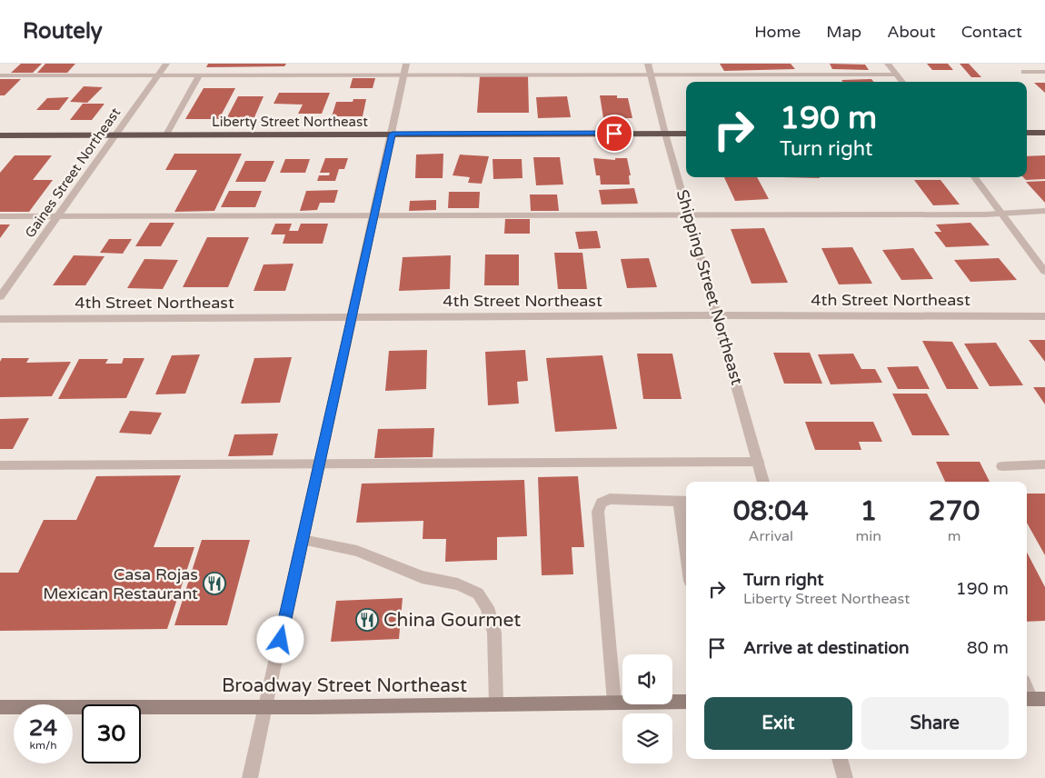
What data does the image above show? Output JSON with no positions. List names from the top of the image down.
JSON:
{
  "streets": {
    "highway": ["Liberty Street Northeast"],
    "main road": ["Broadway Street Northeast"],
    "street": ["Gaines Street Northeast", "Shipping Street Northeast", "4th Street Northeast"]
  },
  "crossings": [
    ["Liberty Street Northeast", "Gaines Street Northeast"],
    ["Liberty Street Northeast", "Shipping Street Northeast"],
    ["Shipping Street Northeast", "4th Street Northeast"]
  ],
  "places": {
    "restaurant": ["Casa Rojas Mexican Restaurant", "China Gourmet"]
  },
  "page": {
    "header": "Routely",
    "nav": [
      "Home",
      "Map",
      "About",
      "Contact"
    ],
    "turn": ["190 m", "Turn right"],
    "eta": [
      "08:04",
      "Arrival",
      "1",
      "min",
      "270",
      "m"
    ],
    "list": [
      {
        "name": "Turn right",
        "note": "Liberty Street Northeast",
        "value": "190 m"
      },
      {
        "name": "Arrive at destination",
        "value": "80 m"
      }
    ],
    "buttons": ["Exit", "Share"],
    "speed": "24 km/h",
    "limit": "30"
  }
}
